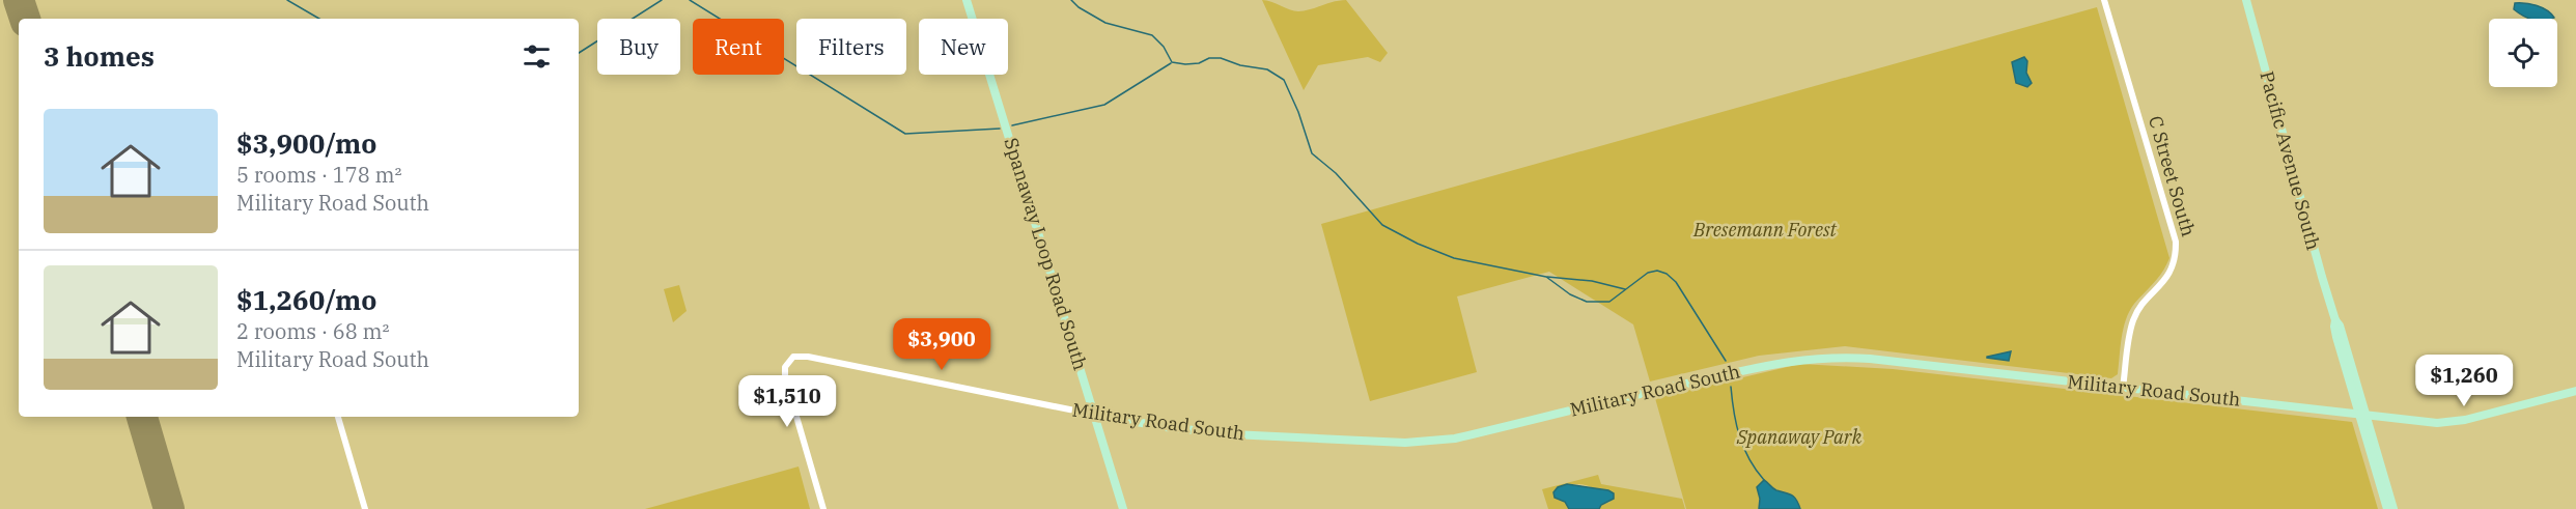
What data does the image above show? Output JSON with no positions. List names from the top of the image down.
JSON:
{
  "streets": {
    "main road": ["Pacific Avenue South", "Spanaway Loop Road South", "Military Road South"],
    "street": ["C Street South"]
  },
  "crossings": [
    ["Pacific Avenue South", "Military Road South"],
    ["C Street South", "Military Road South"],
    ["Spanaway Loop Road South", "Military Road South"]
  ],
  "parks": ["Bresemann Forest", "Spanaway Park"],
  "page": {
    "chip": [
      "Buy",
      "Rent",
      "Filters",
      "New"
    ],
    "heading": "3 homes",
    "list": [
      {
        "name": "$3,900/mo",
        "note": "5 rooms · 178 m² · Military Road South"
      },
      {
        "name": "$1,260/mo",
        "note": "2 rooms · 68 m² · Military Road South"
      }
    ],
    "price": ["$3,900", "$1,260", "$1,510"]
  }
}
